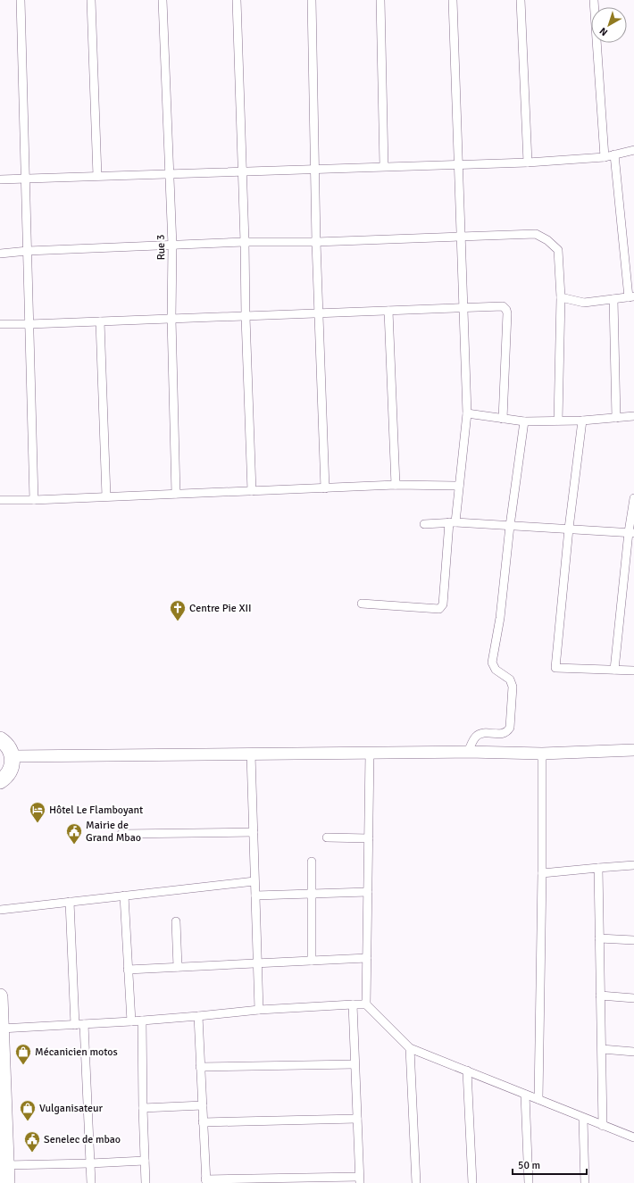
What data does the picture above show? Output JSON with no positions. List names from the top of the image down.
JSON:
{
  "streets": {
    "street": ["Rue 3"]
  },
  "places": {
    "church": ["Centre Pie XII"],
    "hotel": ["Hôtel Le Flamboyant"],
    "public building": ["Mairie de Grand Mbao", "Senelec de mbao"],
    "shop": ["Mécanicien motos", "Vulganisateur"]
  },
  "scale_bar": "50 m",
  "north": "bottom left"
}
